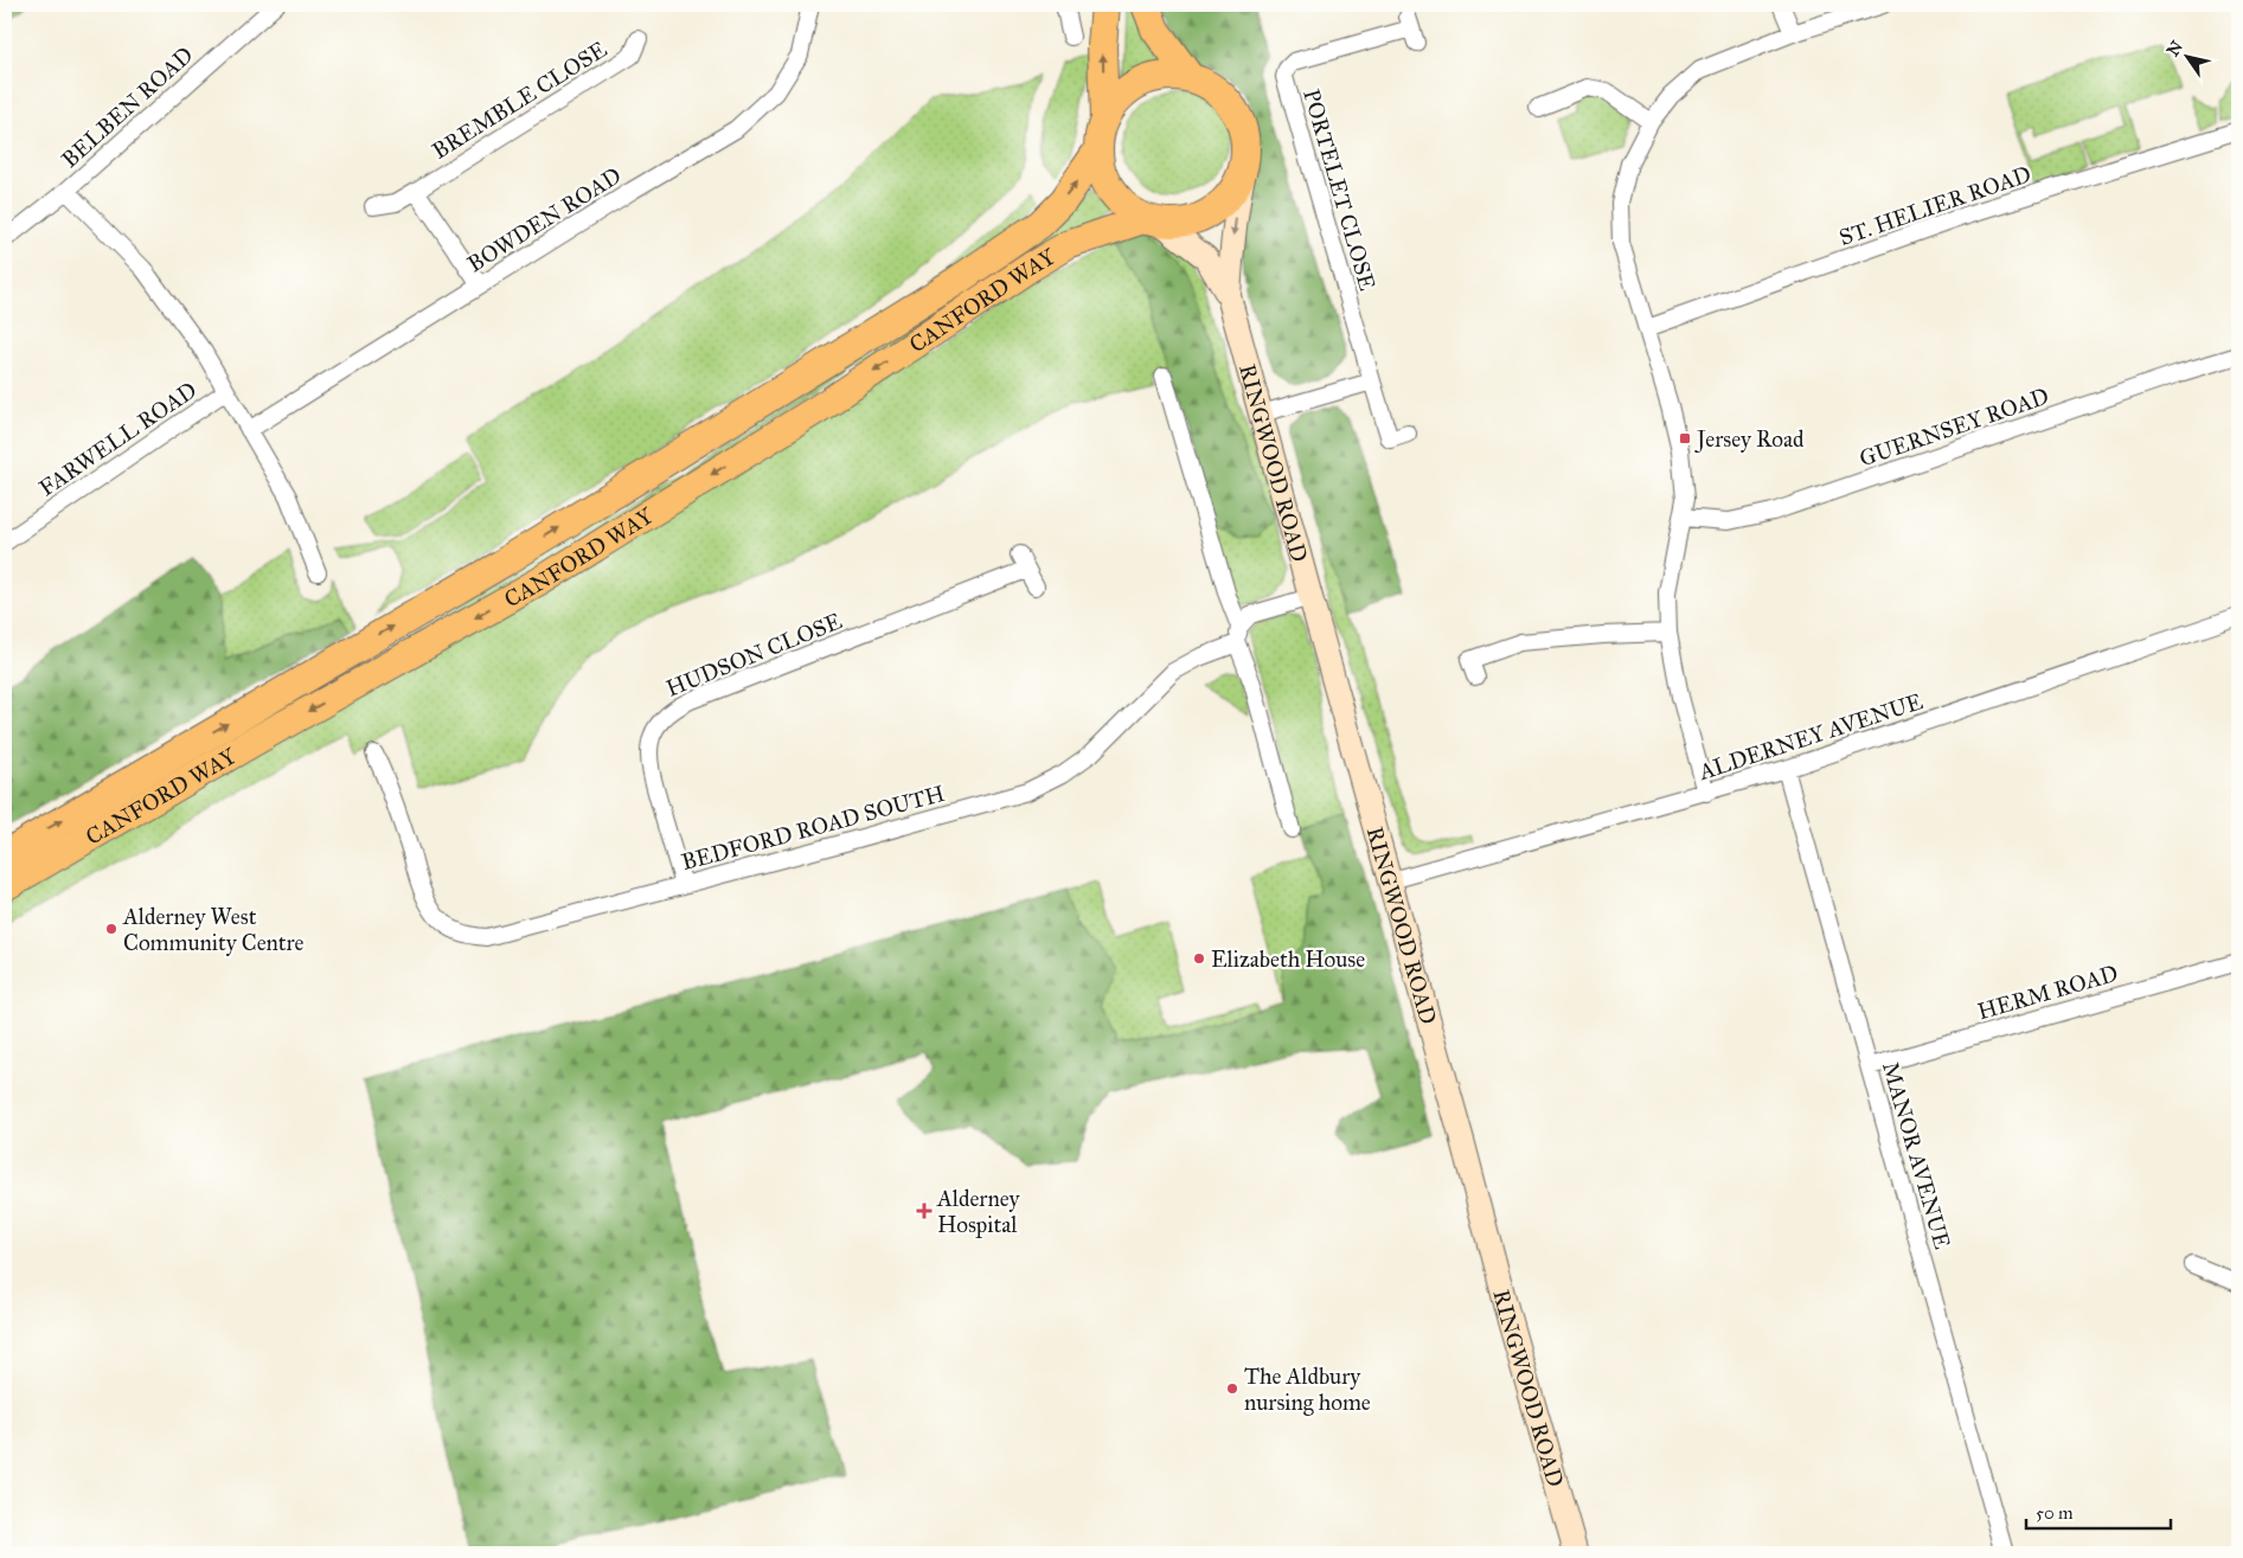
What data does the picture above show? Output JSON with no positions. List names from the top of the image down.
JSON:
{
  "streets": {
    "highway": ["CANFORD WAY"],
    "main road": ["RINGWOOD ROAD"],
    "street": [
      "BREMBLE CLOSE",
      "BELBEN ROAD",
      "PORTELET CLOSE",
      "ST. HELIER ROAD",
      "BOWDEN ROAD",
      "GUERNSEY ROAD",
      "FARWELL ROAD",
      "HUDSON CLOSE",
      "ALDERNEY AVENUE",
      "BEDFORD ROAD SOUTH",
      "HERM ROAD",
      "MANOR AVENUE"
    ]
  },
  "crossings": [
    ["CANFORD WAY", "RINGWOOD ROAD"],
    ["RINGWOOD ROAD", "ALDERNEY AVENUE"],
    ["HUDSON CLOSE", "BEDFORD ROAD SOUTH"],
    ["ALDERNEY AVENUE", "MANOR AVENUE"],
    ["HERM ROAD", "MANOR AVENUE"]
  ],
  "places": {
    "transit": ["Jersey Road"],
    "other": ["Alderney West Community Centre", "Elizabeth House", "The Aldbury nursing home"],
    "health": ["Alderney Hospital"]
  },
  "scale_bar": "50 m",
  "north": "top left"
}
